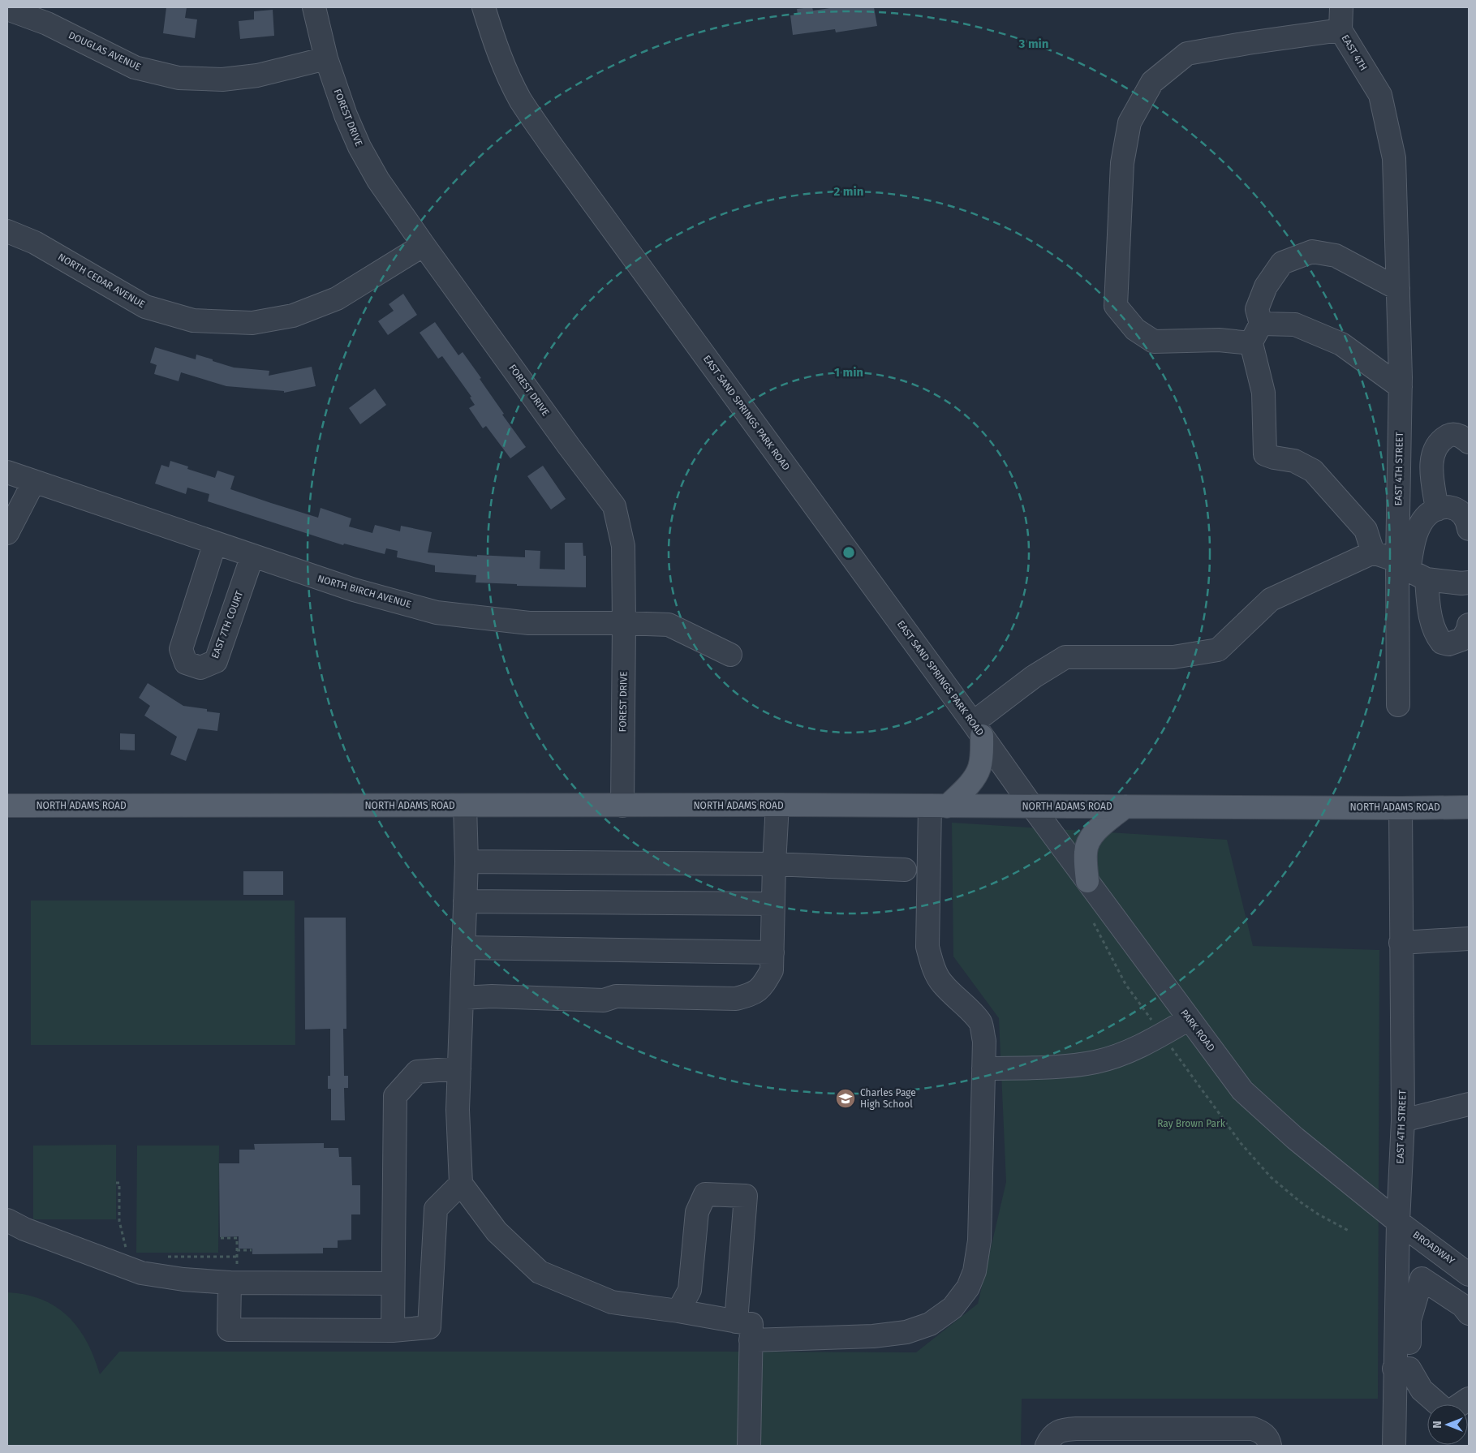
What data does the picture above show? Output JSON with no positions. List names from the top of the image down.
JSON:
{
  "streets": {
    "main road": ["NORTH ADAMS ROAD"],
    "street": [
      "DOUGLAS AVENUE",
      "EAST 4TH",
      "FOREST DRIVE",
      "NORTH CEDAR AVENUE",
      "EAST SAND SPRINGS PARK ROAD",
      "EAST 4TH STREET",
      "NORTH BIRCH AVENUE",
      "EAST 7TH COURT",
      "PARK ROAD",
      "BROADWAY"
    ]
  },
  "crossings": [
    ["DOUGLAS AVENUE", "FOREST DRIVE"],
    ["EAST 4TH", "EAST 4TH STREET"],
    ["FOREST DRIVE", "NORTH CEDAR AVENUE"],
    ["FOREST DRIVE", "NORTH BIRCH AVENUE"],
    ["FOREST DRIVE", "NORTH ADAMS ROAD"],
    ["EAST SAND SPRINGS PARK ROAD", "NORTH ADAMS ROAD"],
    ["EAST SAND SPRINGS PARK ROAD", "PARK ROAD"],
    ["EAST 4TH STREET", "NORTH ADAMS ROAD"],
    ["EAST 4TH STREET", "PARK ROAD"],
    ["EAST 4TH STREET", "BROADWAY"],
    ["NORTH BIRCH AVENUE", "EAST 7TH COURT"],
    ["NORTH ADAMS ROAD", "PARK ROAD"],
    ["PARK ROAD", "BROADWAY"]
  ],
  "parks": ["Ray Brown Park"],
  "places": {
    "school or university": ["Charles Page High School"]
  },
  "north": "left",
  "rings": ["3 min", "2 min", "1 min"]
}
